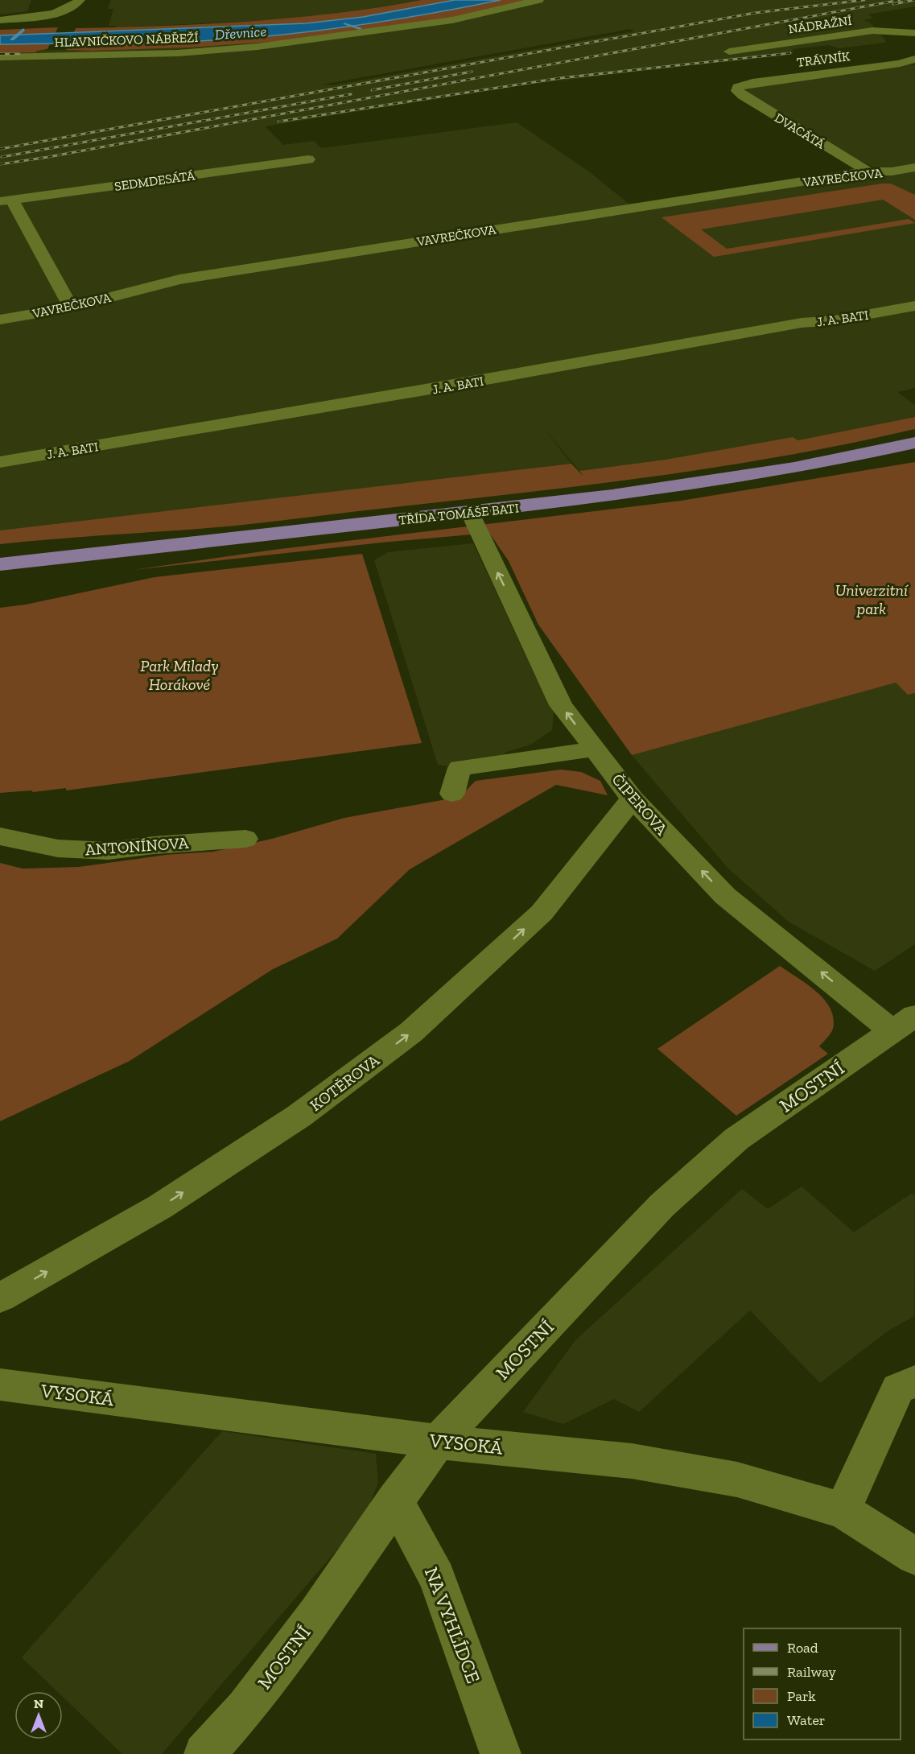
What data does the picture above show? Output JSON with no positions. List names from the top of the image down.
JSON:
{
  "streets": {
    "main road": ["TŘÍDA TOMÁŠE BATI"],
    "street": [
      "NÁDRAŽNÍ",
      "HLAVNIČKOVO NÁBŘEŽÍ",
      "TRÁVNÍK",
      "DVACÁTÁ",
      "VAVREČKOVA",
      "SEDMDESÁTÁ",
      "J. A. BATI",
      "ČIPEROVA",
      "ANTONÍNOVA",
      "KOTĚROVA",
      "MOSTNÍ",
      "VYSOKÁ",
      "NA VYHLÍDCE"
    ]
  },
  "crossings": [
    ["TRÁVNÍK", "DVACÁTÁ"],
    ["DVACÁTÁ", "VAVREČKOVA"],
    ["TŘÍDA TOMÁŠE BATI", "ČIPEROVA"],
    ["ČIPEROVA", "KOTĚROVA"],
    ["ČIPEROVA", "MOSTNÍ"],
    ["MOSTNÍ", "VYSOKÁ"],
    ["MOSTNÍ", "NA VYHLÍDCE"]
  ],
  "one_way": ["ČIPEROVA", "KOTĚROVA"],
  "water": ["Dřevnice"],
  "parks": ["Univerzitní park", "Park Milady Horákové"],
  "legend": [
    "Road",
    "Railway",
    "Park",
    "Water"
  ],
  "north": "top"
}
